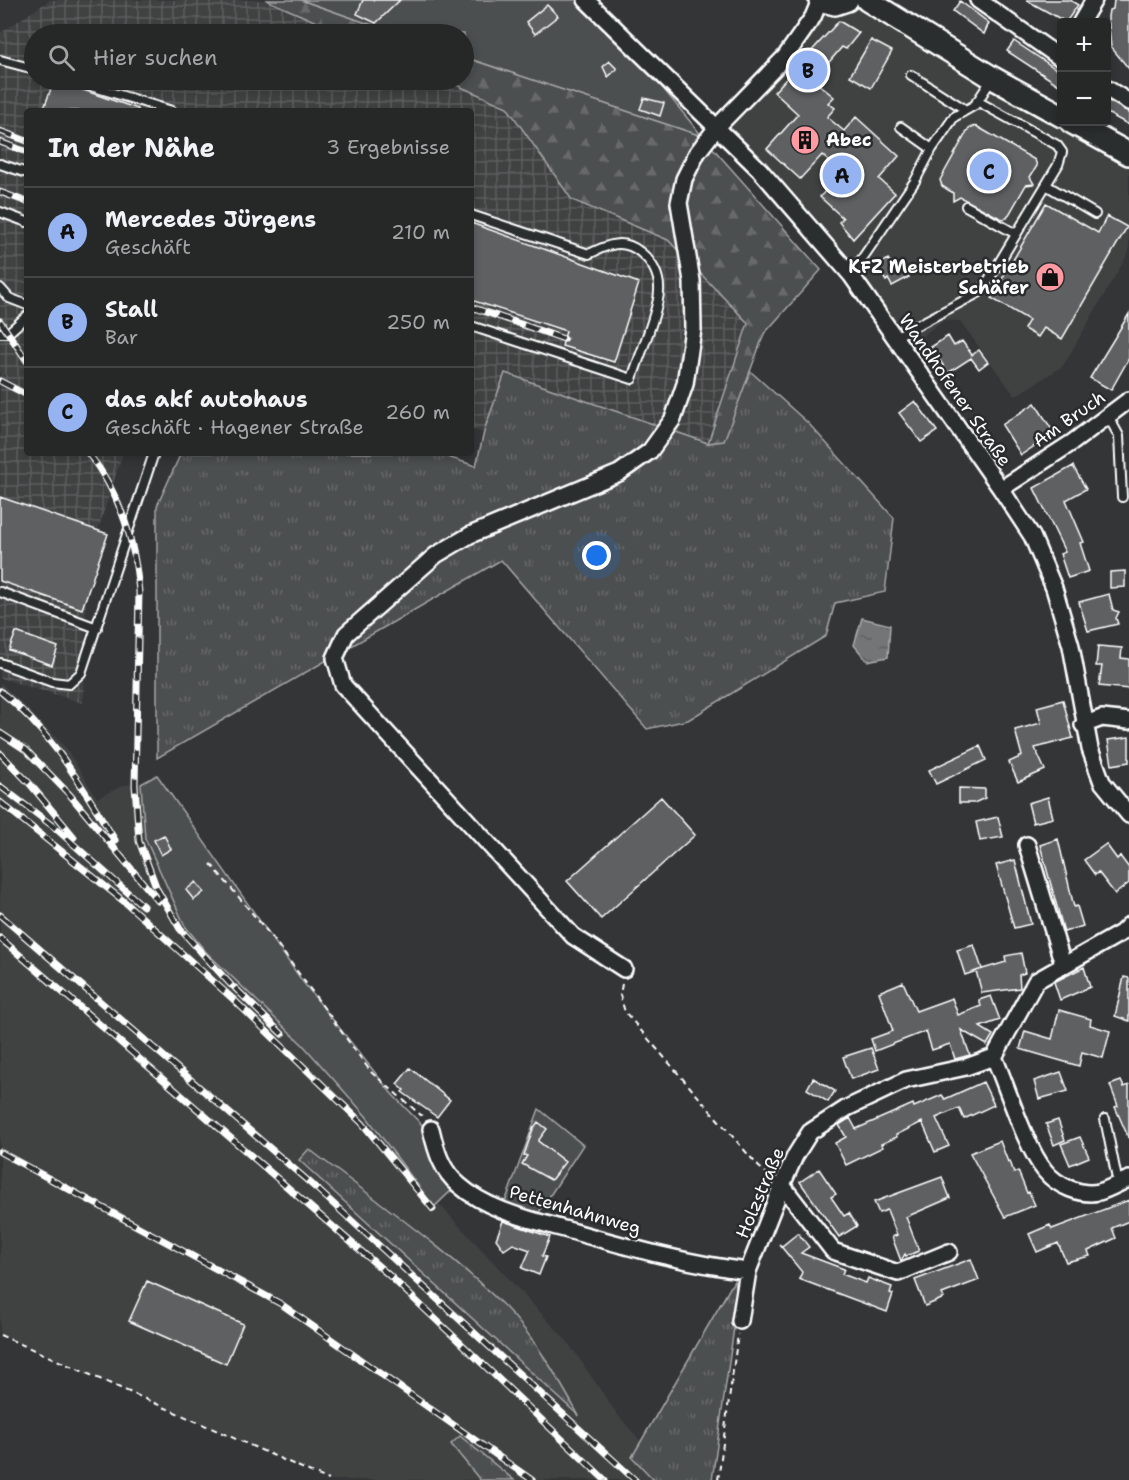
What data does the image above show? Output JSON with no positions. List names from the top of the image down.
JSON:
{
  "streets": {
    "street": [
      "Wandhofener Straße",
      "Am Bruch",
      "Holzstraße",
      "Pettenhahnweg"
    ]
  },
  "crossings": [
    ["Wandhofener Straße", "Am Bruch"],
    ["Holzstraße", "Pettenhahnweg"]
  ],
  "places": {
    "building": ["Abec"],
    "shop": ["KFZ Meisterbetrieb Schäfer"]
  },
  "page": {
    "map_buttons": ["+", "−"],
    "search": "Hier suchen",
    "pins": ["B", "C", "A"],
    "heading": ["In der Nähe", "3 Ergebnisse"],
    "list": [
      {
        "mark": "A",
        "name": "Mercedes Jürgens",
        "note": "Geschäft",
        "value": "210 m"
      },
      {
        "mark": "B",
        "name": "Stall",
        "note": "Bar",
        "value": "250 m"
      },
      {
        "mark": "C",
        "name": "das akf autohaus",
        "note": "Geschäft · Hagener Straße",
        "value": "260 m"
      }
    ]
  }
}
